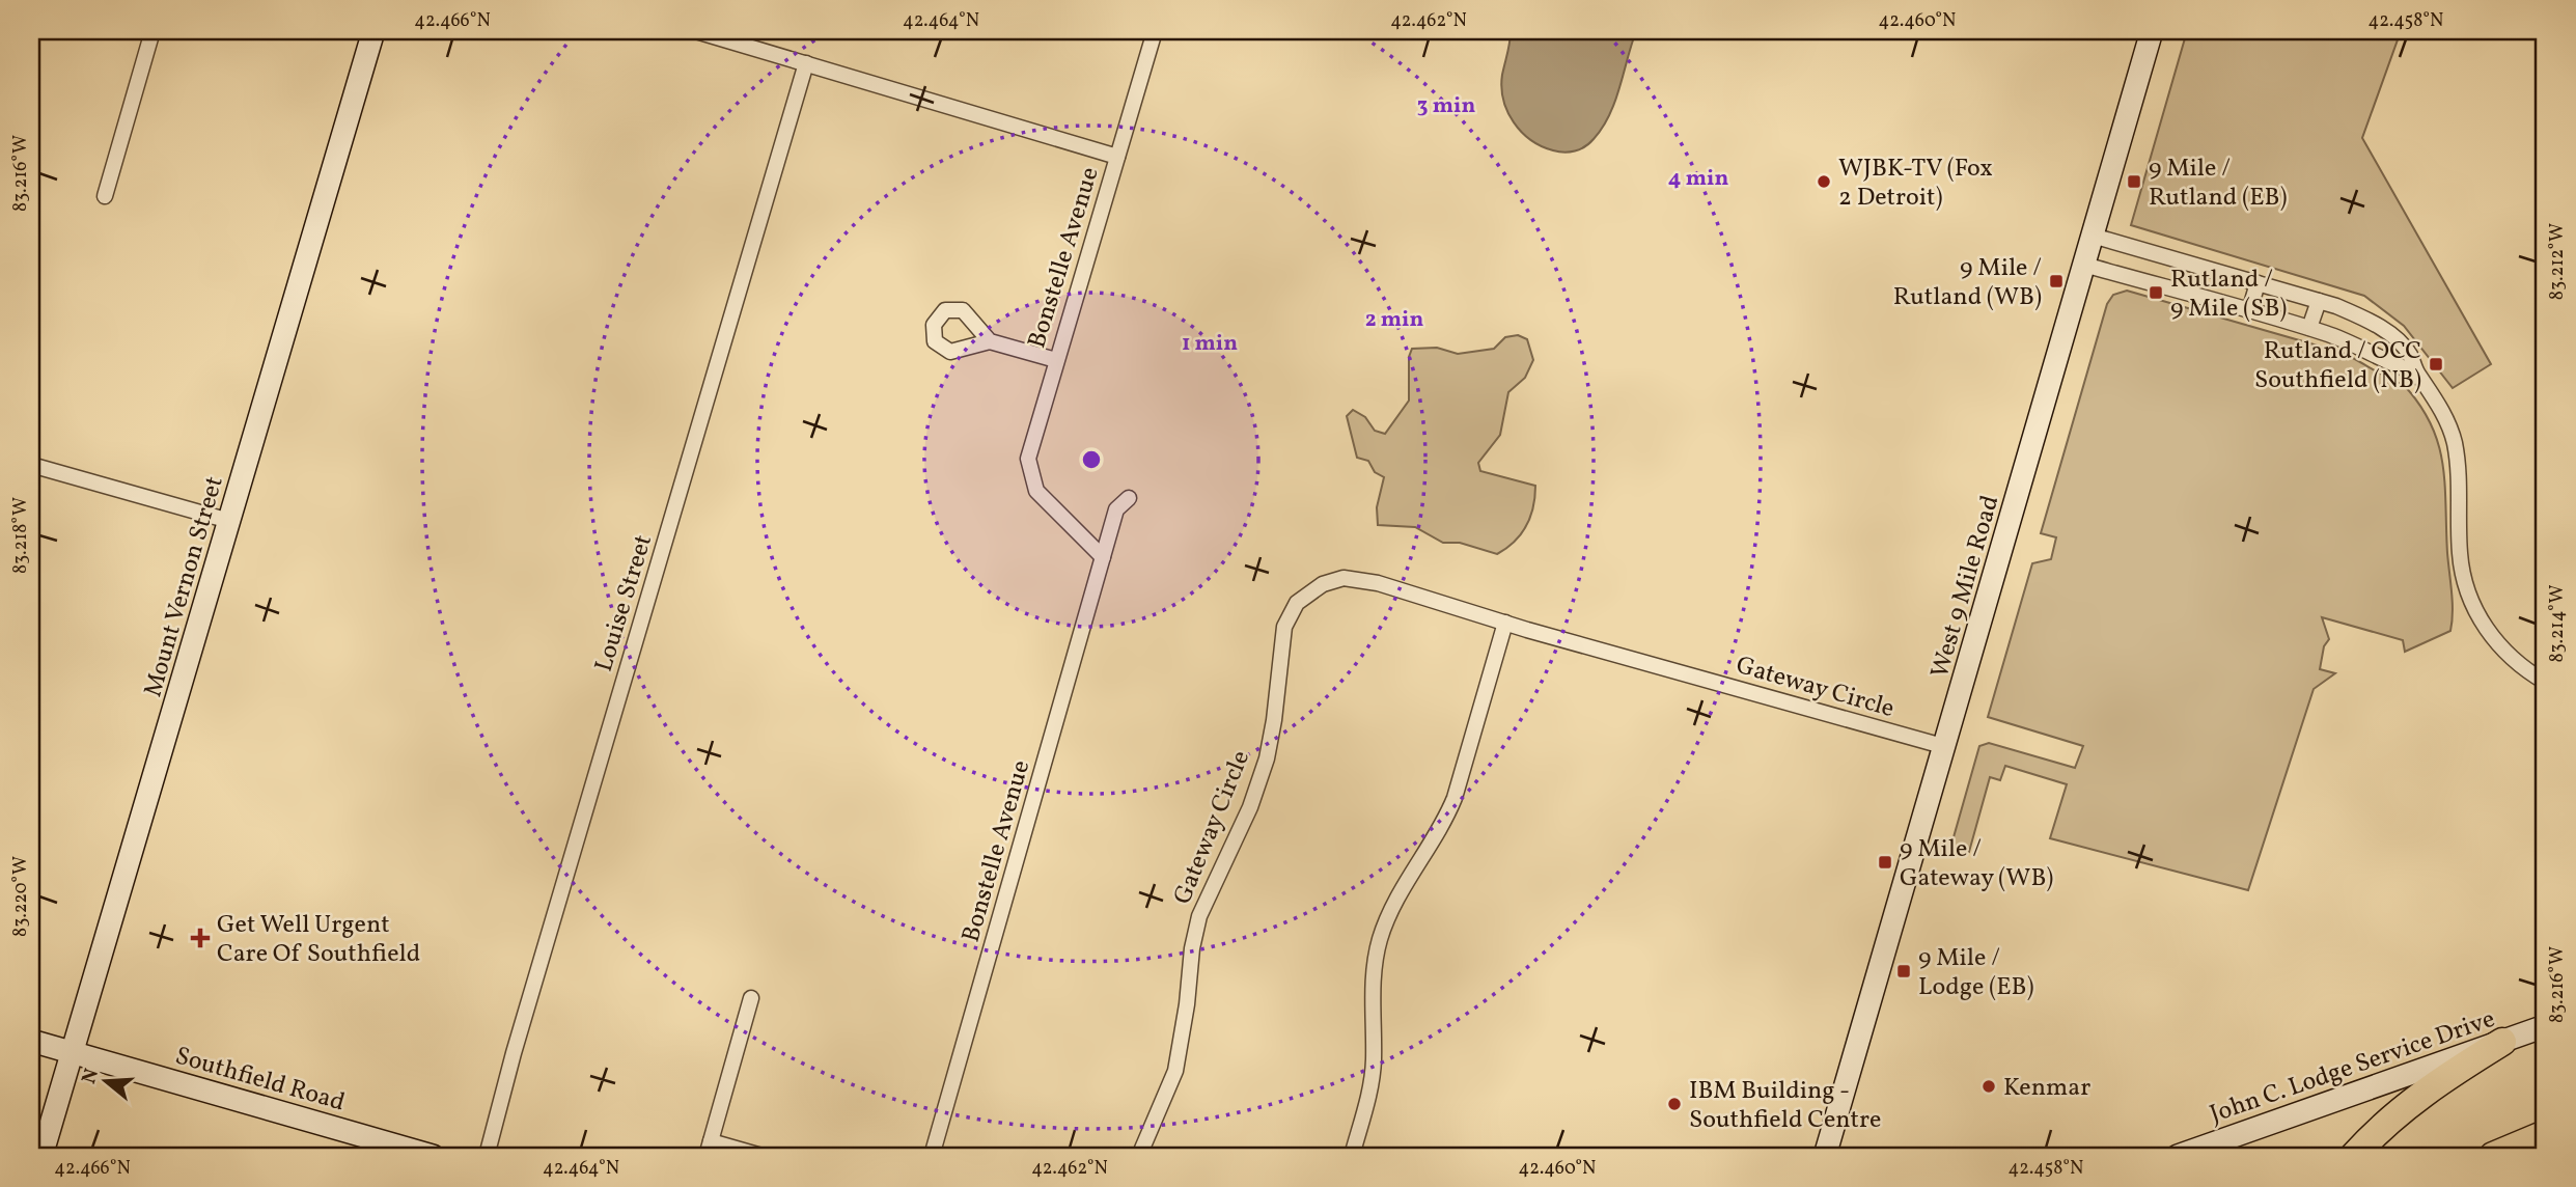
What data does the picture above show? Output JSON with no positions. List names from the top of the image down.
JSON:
{
  "streets": {
    "main road": [
      "Mount Vernon Street",
      "West 9 Mile Road",
      "John C. Lodge Service Drive",
      "Southfield Road"
    ],
    "street": ["Bonstelle Avenue", "Louise Street", "Gateway Circle"]
  },
  "crossings": [
    ["Mount Vernon Street", "Southfield Road"],
    ["West 9 Mile Road", "Gateway Circle"]
  ],
  "places": {
    "other": ["WJBK-TV (Fox 2 Detroit)", "Kenmar", "IBM Building - Southfield Centre"],
    "transit": [
      "9 Mile / Rutland (EB)",
      "9 Mile / Rutland (WB)",
      "Rutland / 9 Mile (SB)",
      "Rutland / OCC Southfield (NB)",
      "9 Mile / Gateway (WB)",
      "9 Mile / Lodge (EB)"
    ],
    "health": ["Get Well Urgent Care Of Southfield"]
  },
  "north": "left",
  "coordinates": [
    "42.466°N",
    "42.464°N",
    "42.462°N",
    "42.460°N",
    "42.458°N",
    "83.216°W",
    "83.212°W",
    "83.218°W",
    "83.214°W",
    "83.220°W"
  ],
  "rings": [
    "3 min",
    "4 min",
    "2 min",
    "1 min"
  ]
}
